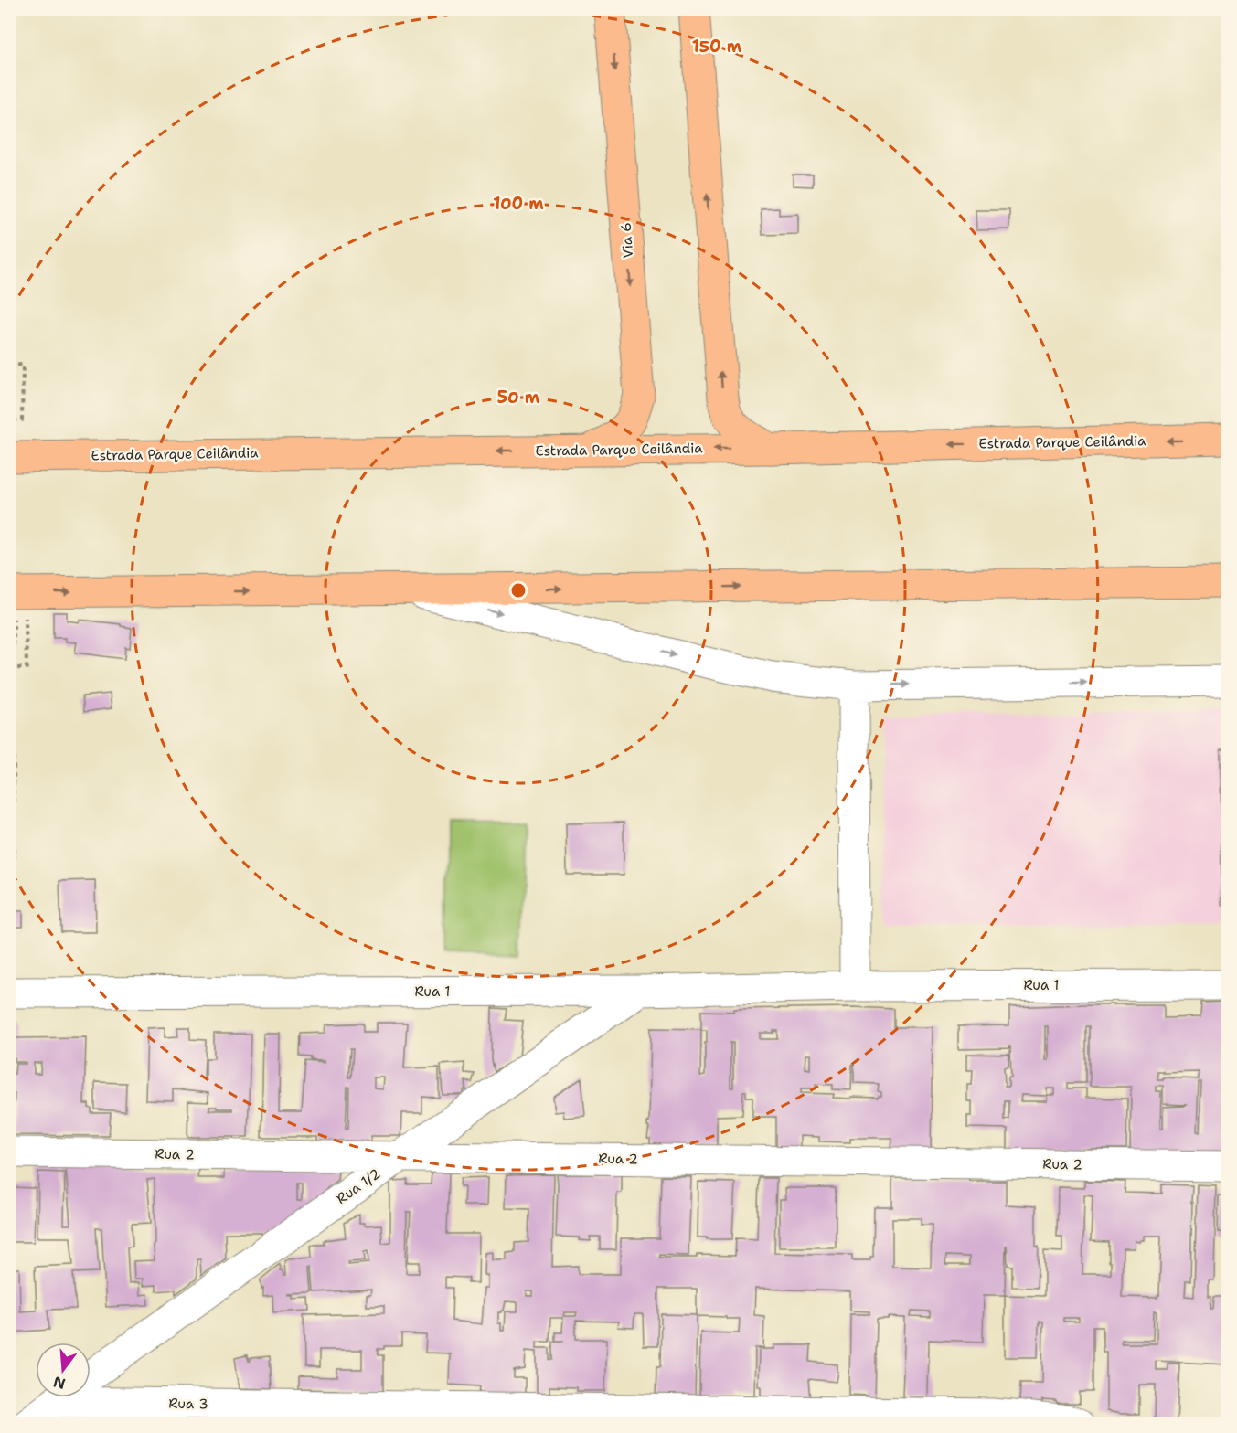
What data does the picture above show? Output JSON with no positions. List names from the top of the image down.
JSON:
{
  "streets": {
    "main road": ["Via 6", "Estrada Parque Ceilândia"],
    "street": [
      "Rua 1",
      "Rua 2",
      "Rua 1/2",
      "Rua 3"
    ]
  },
  "crossings": [
    ["Via 6", "Estrada Parque Ceilândia"],
    ["Rua 1", "Rua 1/2"],
    ["Rua 2", "Rua 1/2"]
  ],
  "north": "bottom",
  "rings": ["150 m", "100 m", "50 m"]
}
